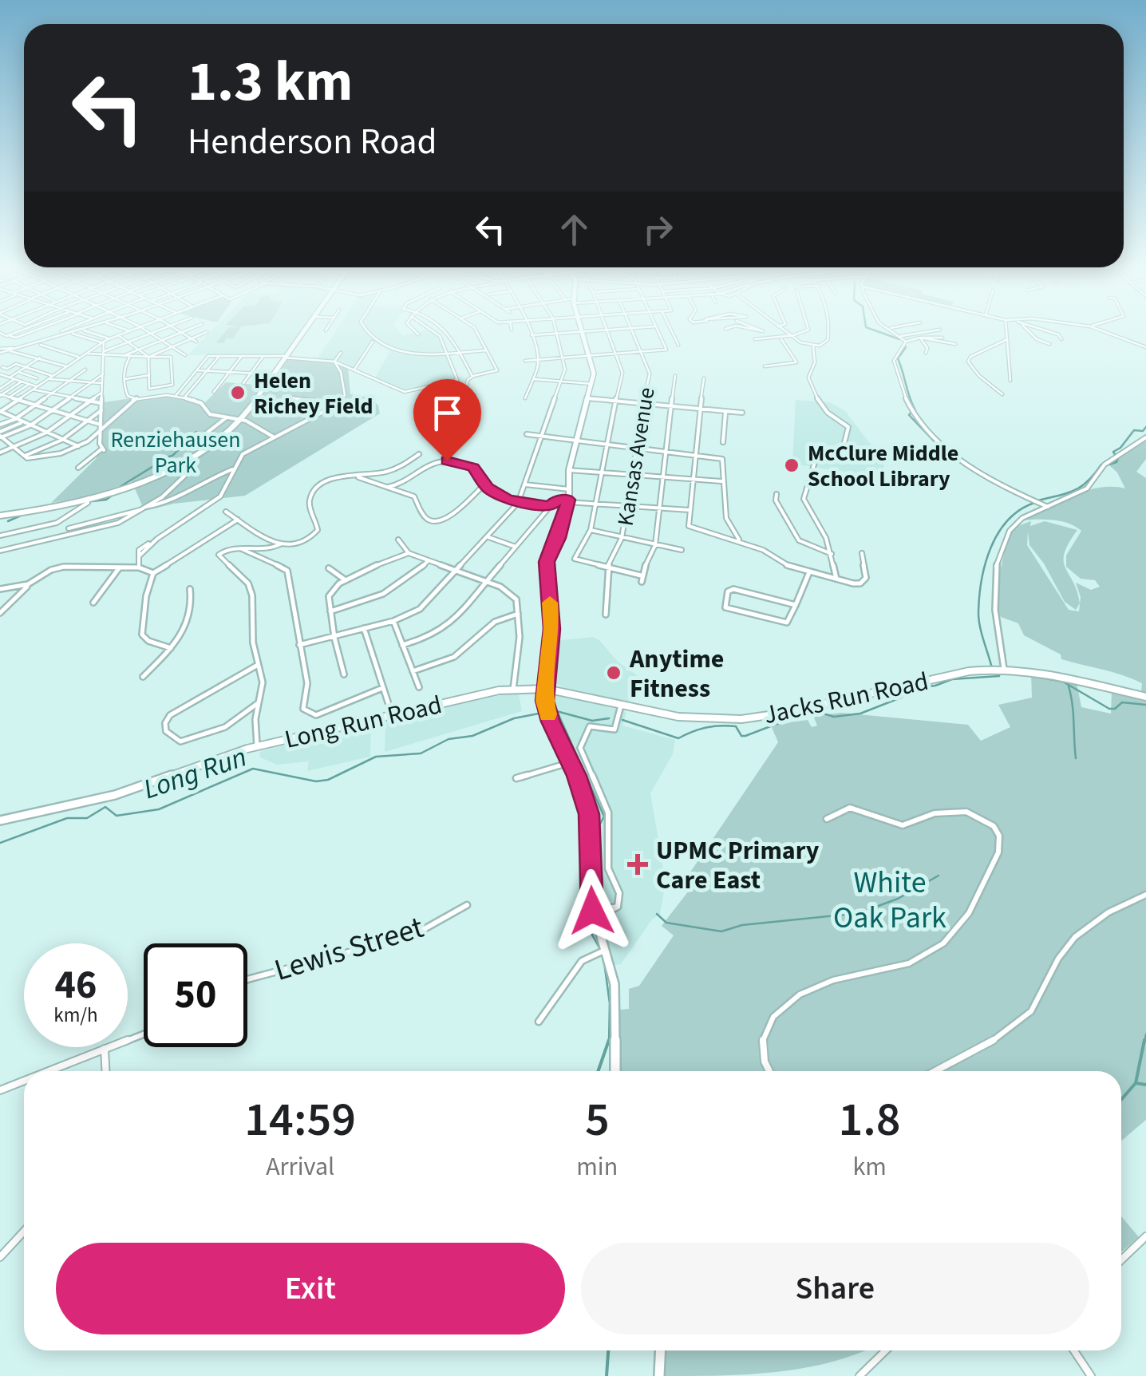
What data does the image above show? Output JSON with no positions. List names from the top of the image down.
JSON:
{
  "streets": {
    "main road": ["Jacks Run Road", "Long Run Road"],
    "street": ["Kansas Avenue", "Lewis Street"]
  },
  "crossings": [
    ["Jacks Run Road", "Long Run Road"]
  ],
  "water": ["Long Run"],
  "parks": ["Renziehausen Park", "White Oak Park"],
  "places": {
    "other": ["Helen Richey Field", "McClure Middle School Library", "Anytime Fitness"],
    "health": ["UPMC Primary Care East"]
  },
  "page": {
    "turn": ["1.3 km", "Henderson Road"],
    "speed": "46 km/h",
    "limit": "50",
    "eta": [
      "14:59",
      "Arrival",
      "5",
      "min",
      "1.8",
      "km"
    ],
    "buttons": ["Exit", "Share"]
  }
}
